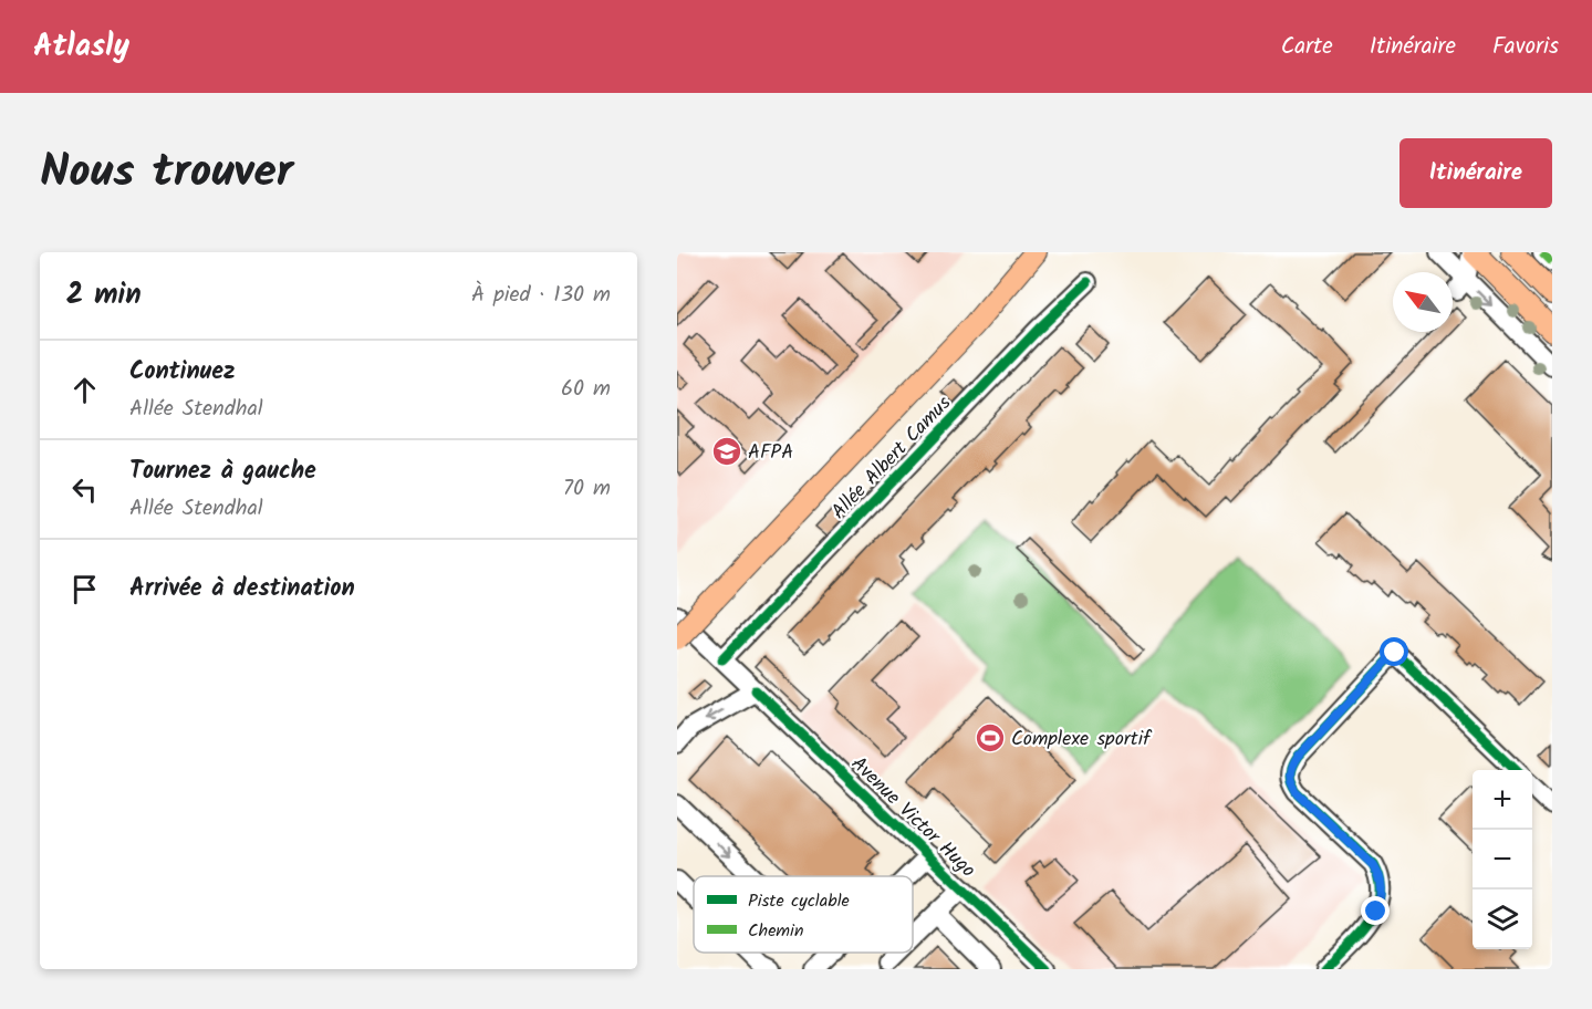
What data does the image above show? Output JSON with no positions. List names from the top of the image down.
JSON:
{
  "streets": {
    "street": ["Allée Albert Camus", "Avenue Victor Hugo"]
  },
  "crossings": [
    ["Allée Albert Camus", "Avenue Victor Hugo"]
  ],
  "places": {
    "school or university": ["AFPA"],
    "sports": ["Complexe sportif"]
  },
  "legend": ["Piste cyclable", "Chemin"],
  "north": "top left",
  "page": {
    "header": "Atlasly",
    "nav": ["Carte", "Itinéraire", "Favoris"],
    "title": "Nous trouver",
    "buttons": "Itinéraire",
    "heading": ["2 min", "À pied · 130 m"],
    "list": [
      ["Continuez", "Allée Stendhal", "60 m"],
      ["Tournez à gauche", "Allée Stendhal", "70 m"],
      "Arrivée à destination"
    ],
    "map_buttons": ["+", "−"]
  }
}
